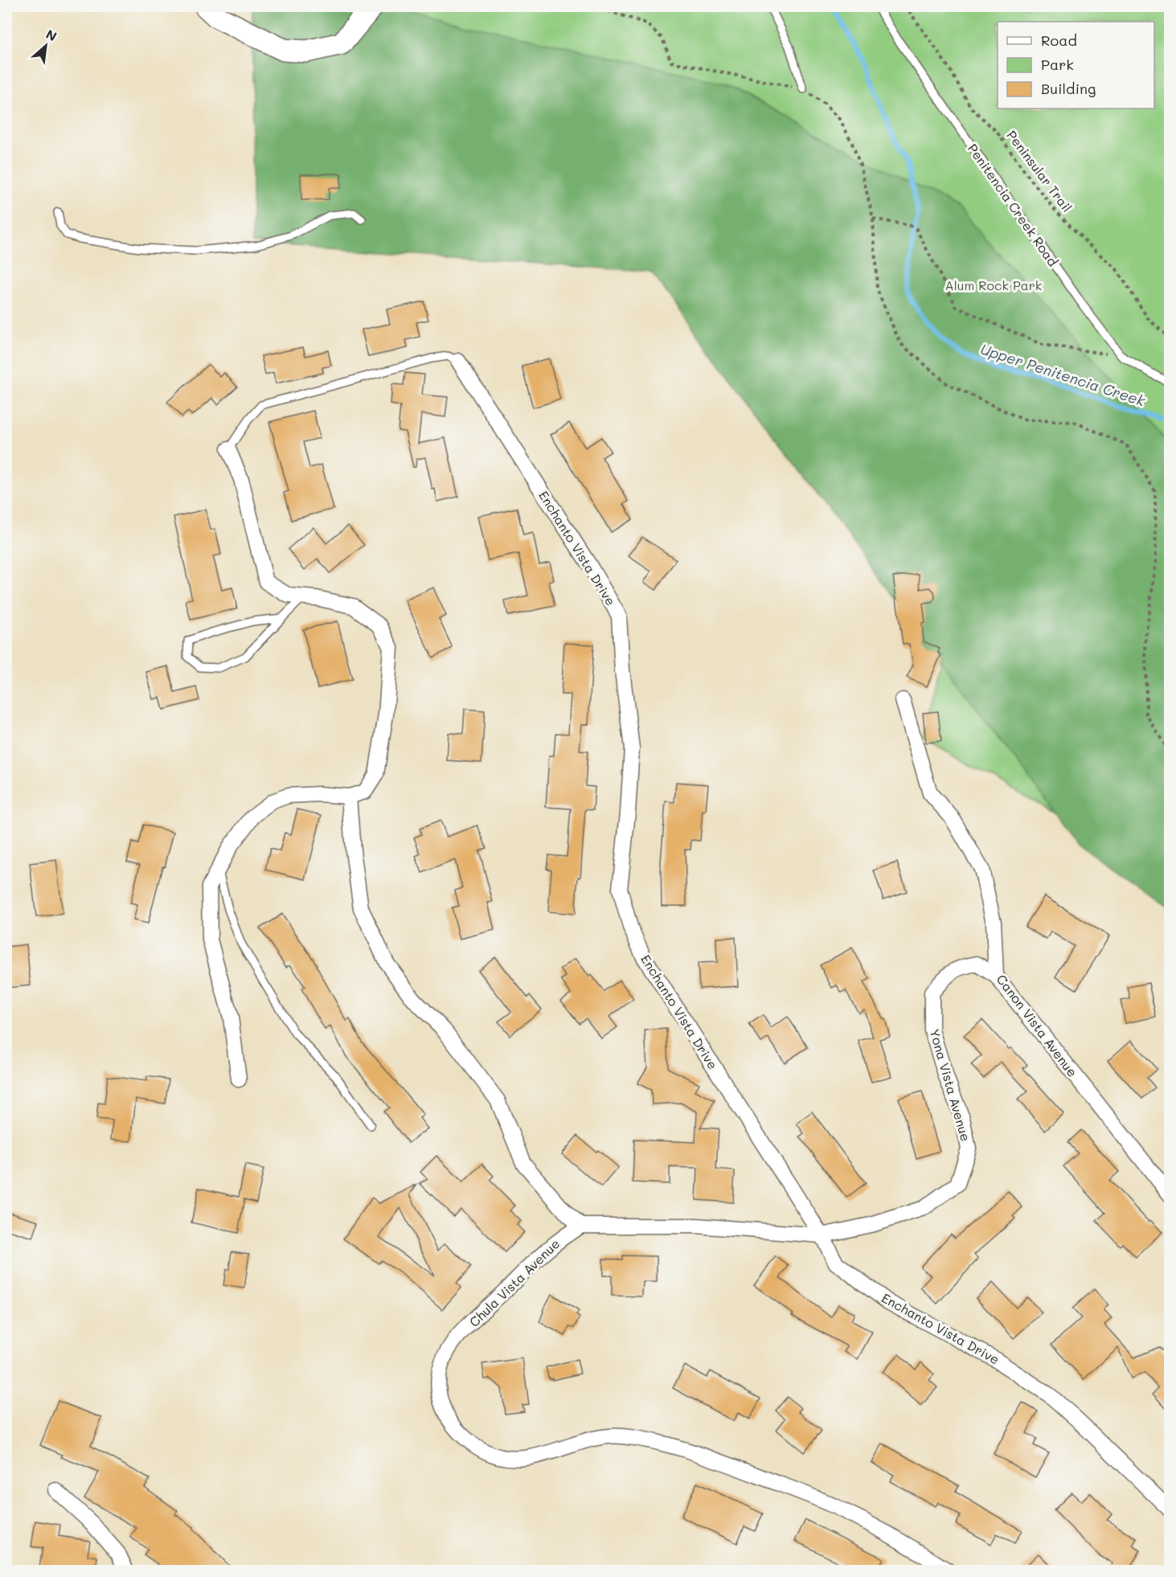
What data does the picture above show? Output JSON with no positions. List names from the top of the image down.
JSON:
{
  "streets": {
    "street": [
      "Enchanto Vista Drive",
      "Canon Vista Avenue",
      "Yona Vista Avenue",
      "Chula Vista Avenue"
    ],
    "lane": ["Penitencia Creek Road"],
    "path": ["Peninsular Trail"]
  },
  "crossings": [
    ["Enchanto Vista Drive", "Yona Vista Avenue"],
    ["Canon Vista Avenue", "Yona Vista Avenue"],
    ["Yona Vista Avenue", "Chula Vista Avenue"]
  ],
  "water": ["Upper Penitencia Creek"],
  "parks": ["Alum Rock Park"],
  "legend": ["Road", "Park", "Building"],
  "north": "top right"
}
